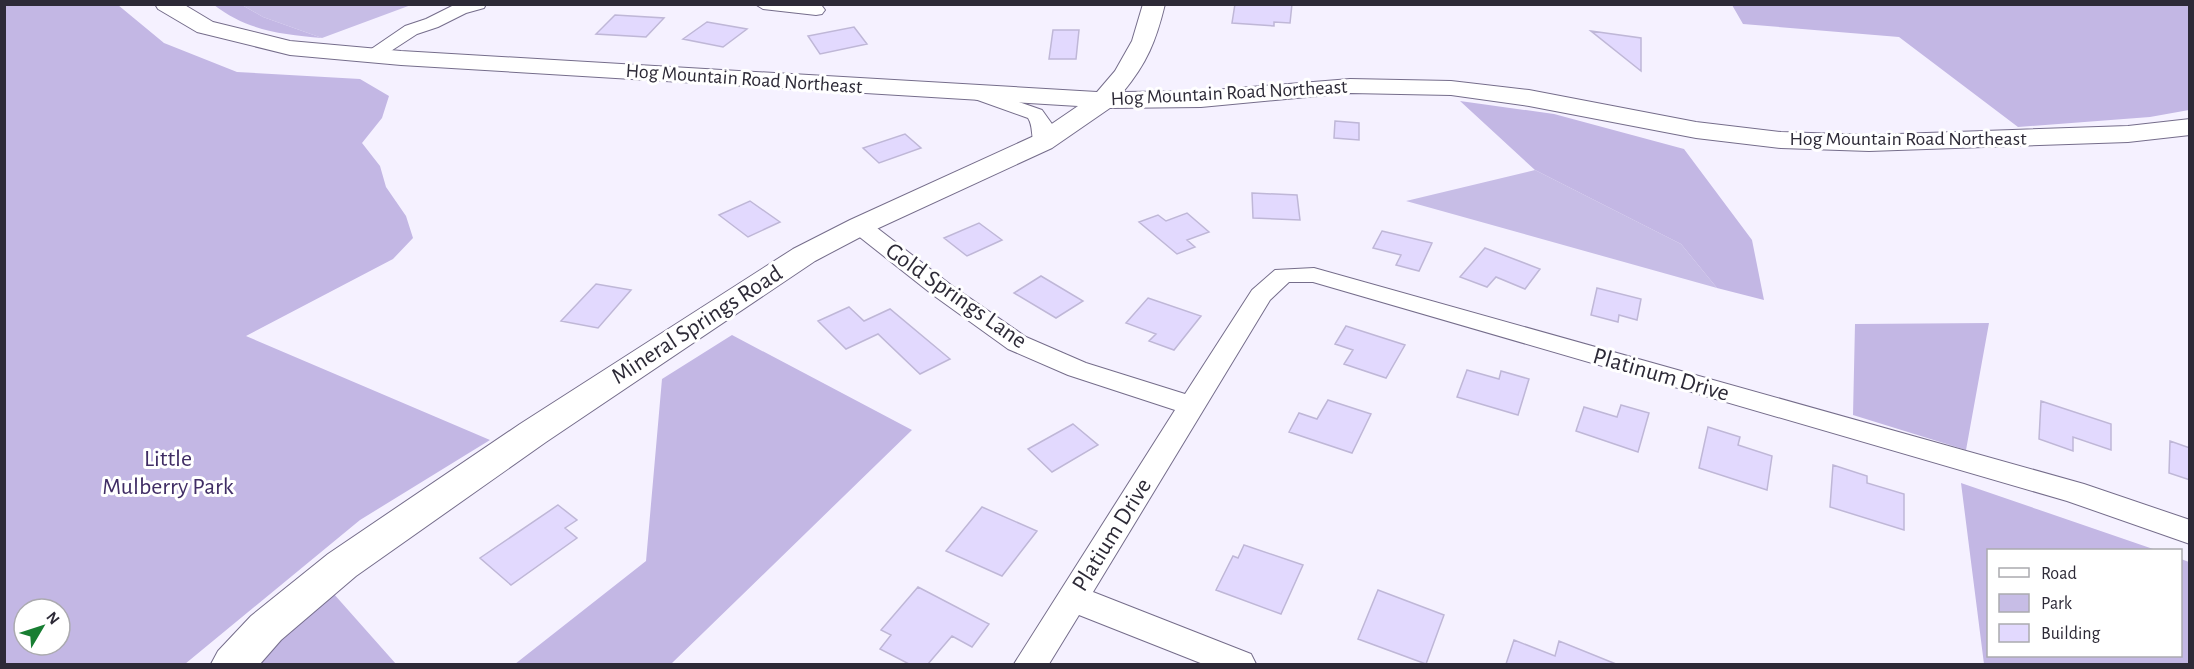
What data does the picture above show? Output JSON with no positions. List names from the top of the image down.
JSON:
{
  "streets": {
    "street": [
      "Hog Mountain Road Northeast",
      "Gold Springs Lane",
      "Mineral Springs Road",
      "Platinum Drive",
      "Platium Drive"
    ]
  },
  "crossings": [
    ["Hog Mountain Road Northeast", "Mineral Springs Road"],
    ["Gold Springs Lane", "Mineral Springs Road"],
    ["Gold Springs Lane", "Platinum Drive"],
    ["Gold Springs Lane", "Platium Drive"],
    ["Platinum Drive", "Platium Drive"]
  ],
  "parks": ["Little Mulberry Park"],
  "legend": ["Road", "Park", "Building"],
  "north": "top right"
}
